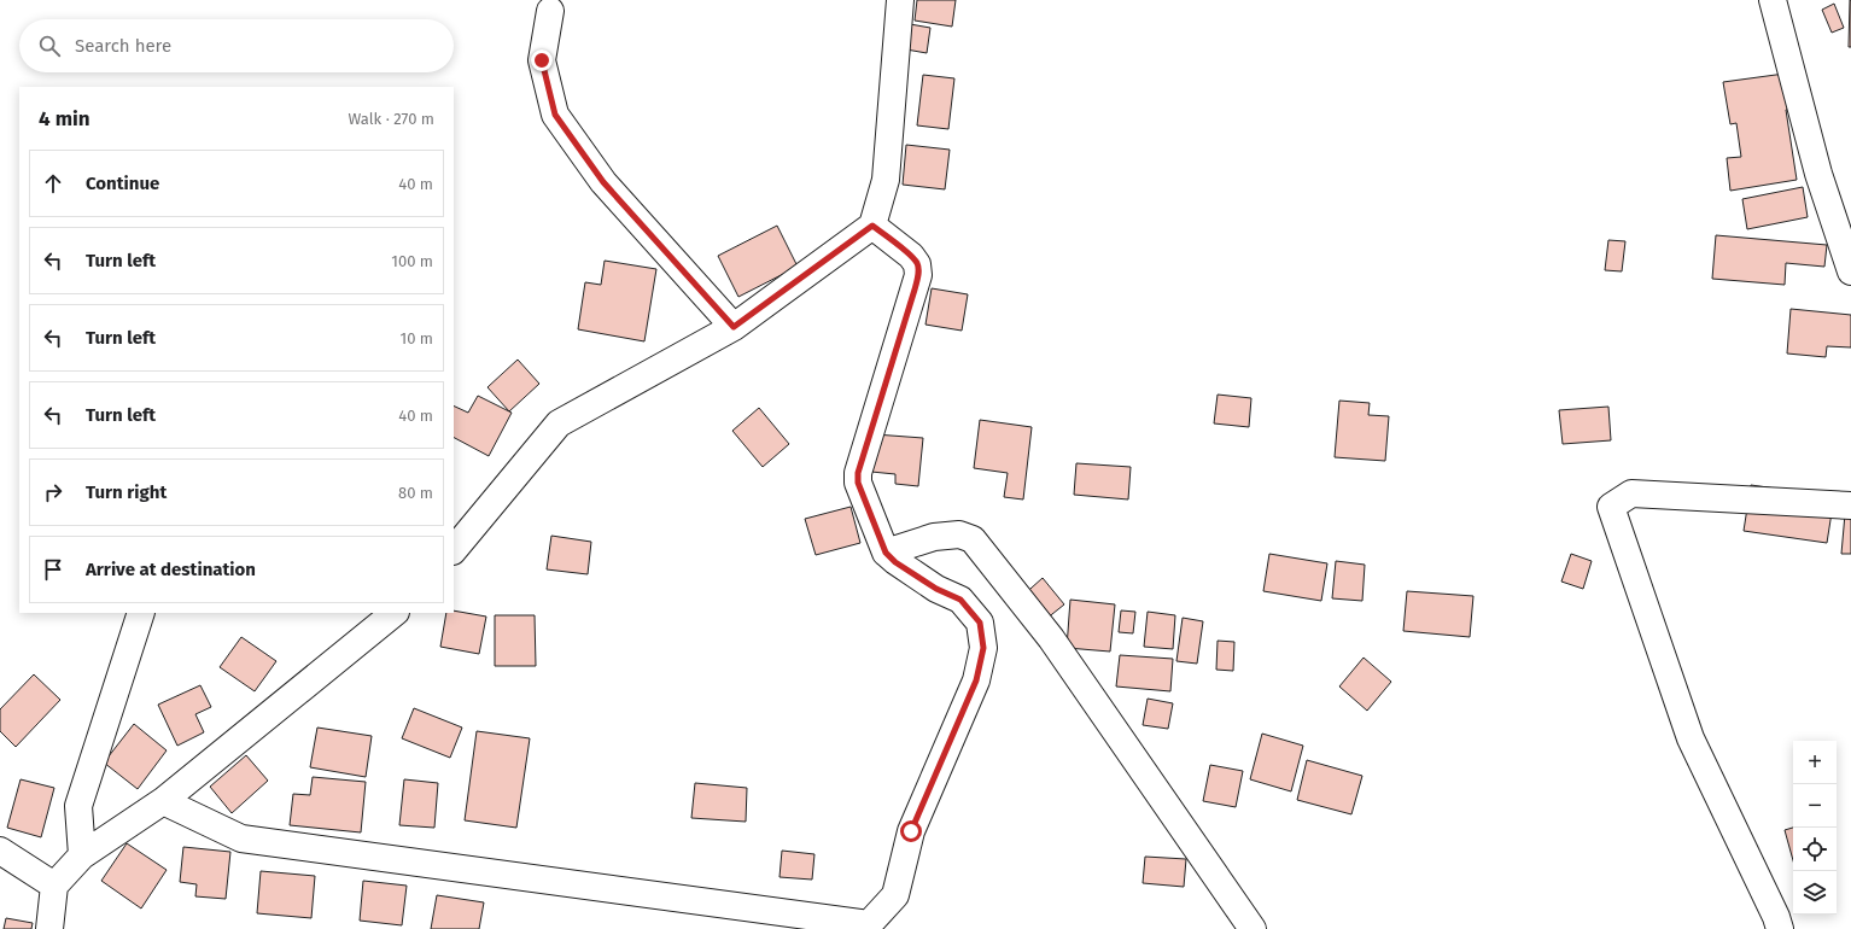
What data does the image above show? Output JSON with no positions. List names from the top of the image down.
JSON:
{
  "page": {
    "search": "Search here",
    "heading": ["4 min", "Walk · 270 m"],
    "list": [
      ["Continue", "40 m"],
      ["Turn left", "100 m"],
      ["Turn left", "10 m"],
      ["Turn left", "40 m"],
      ["Turn right", "80 m"],
      "Arrive at destination"
    ],
    "map_buttons": ["+", "−"]
  }
}
